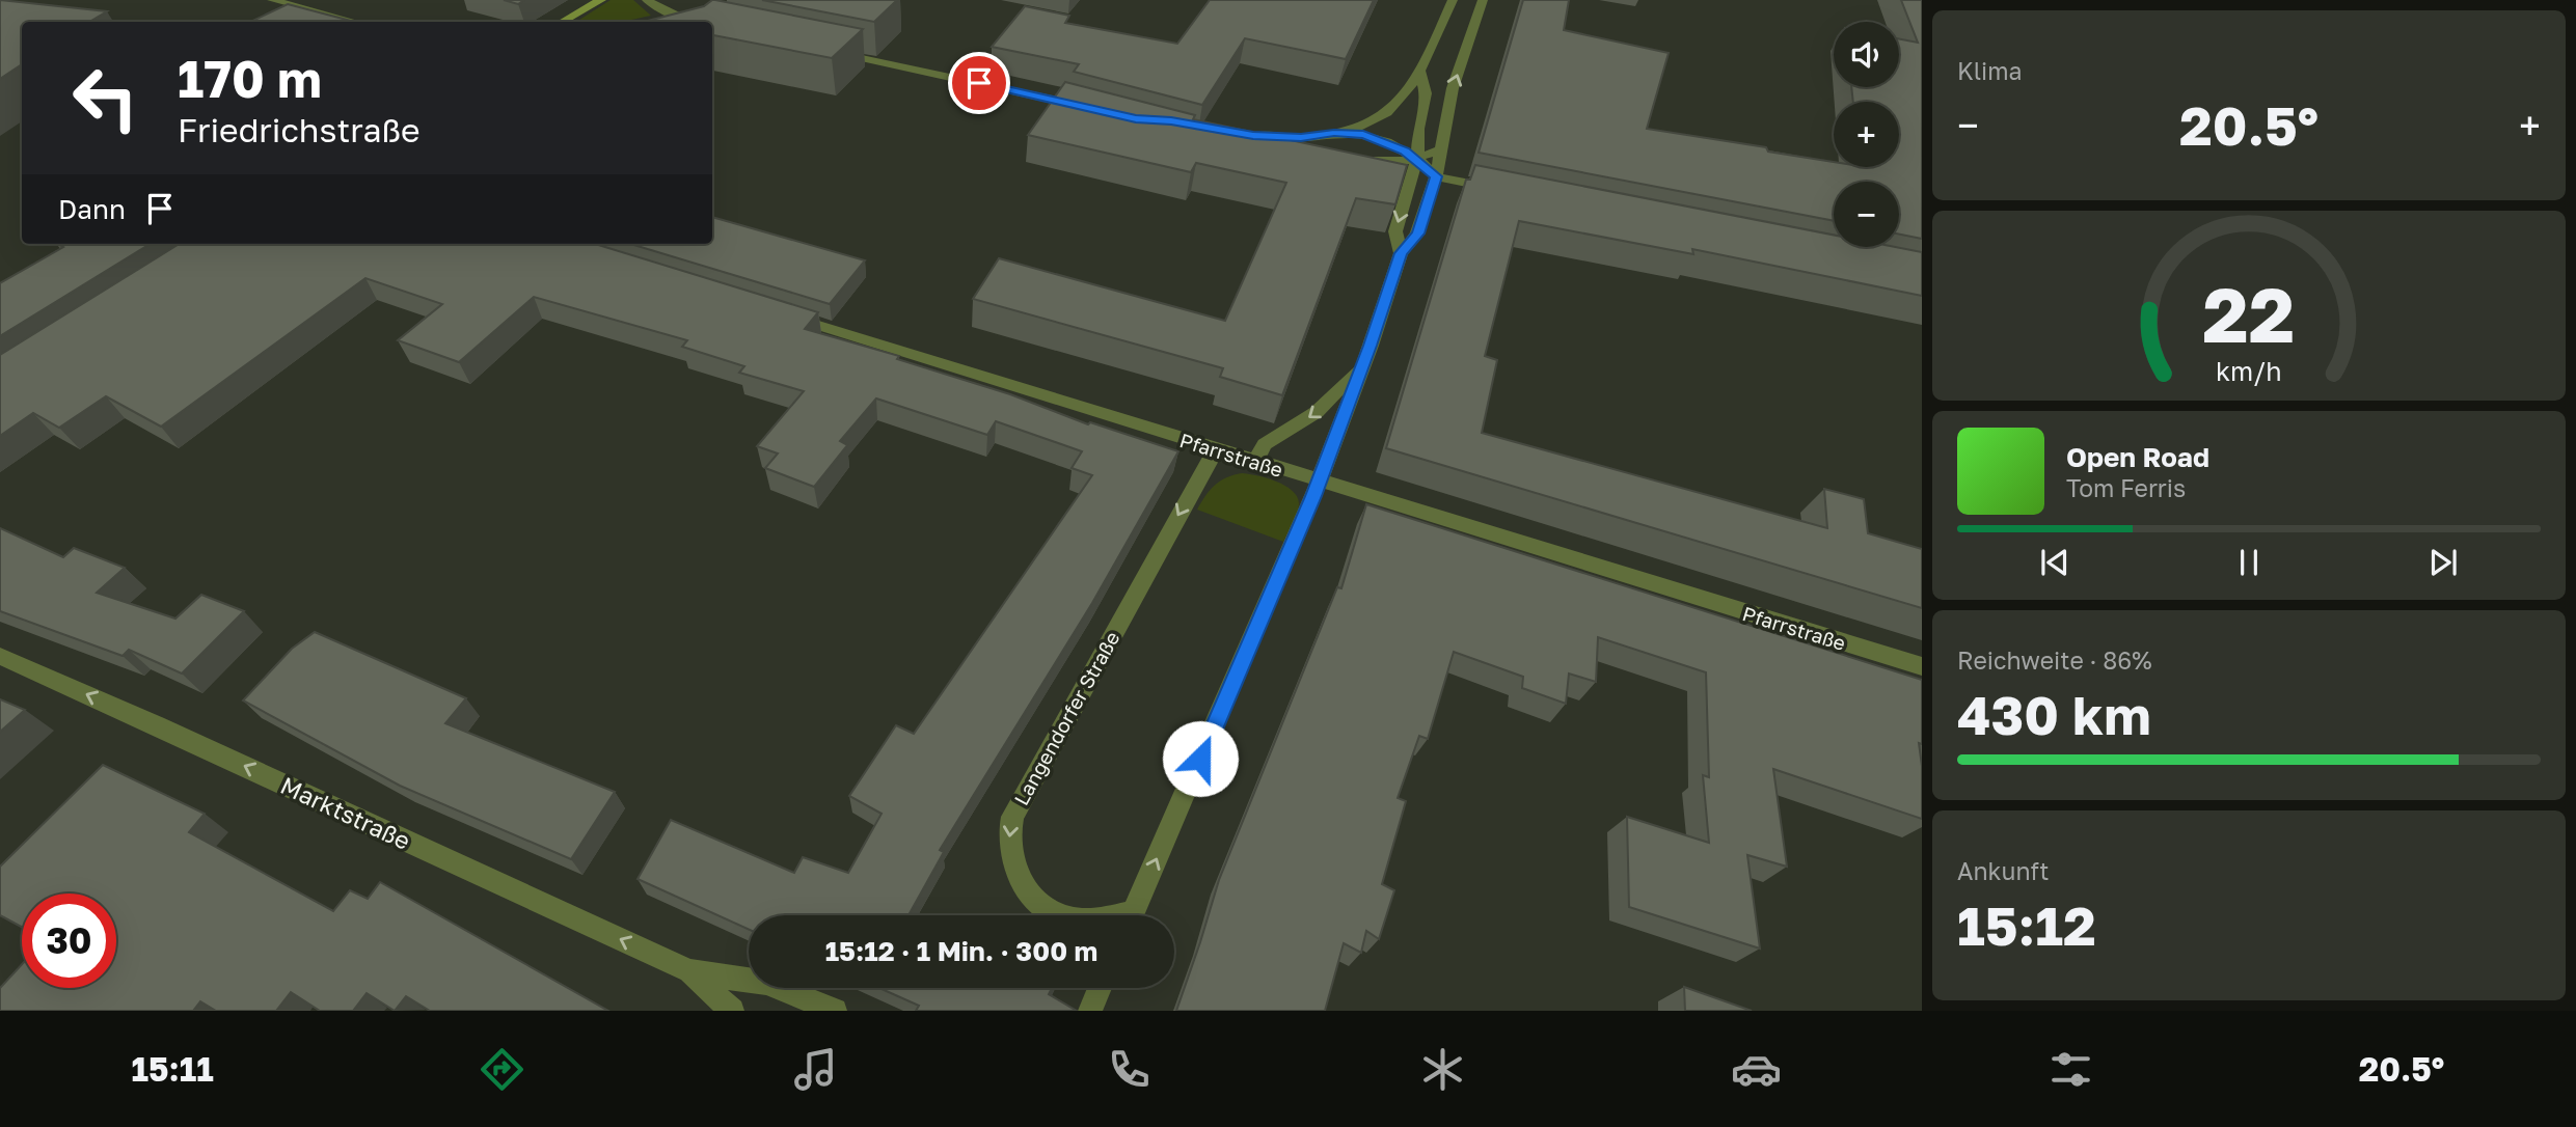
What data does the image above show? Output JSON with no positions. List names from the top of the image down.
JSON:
{
  "streets": {
    "street": ["Pfarrstraße", "Langendorfer Straße", "Marktstraße"]
  },
  "crossings": [
    ["Pfarrstraße", "Langendorfer Straße"]
  ],
  "one_way": ["Marktstraße"],
  "page": {
    "tile": [
      "Klima",
      ["Reichweite · 86%", "430 km"],
      ["Ankunft", "15:12"]
    ],
    "map_buttons": ["+", "−"],
    "turn": ["170 m", "Friedrichstraße"],
    "heat": ["−", "20.5°", "+"],
    "then": "Dann",
    "song": ["Open Road", "Tom Ferris"],
    "limit": "30",
    "trip": "15:12 · 1 Min. · 300 m",
    "tabs": ["15:11", "20.5°"],
    "gauge": ["22", "km/h"]
  }
}
